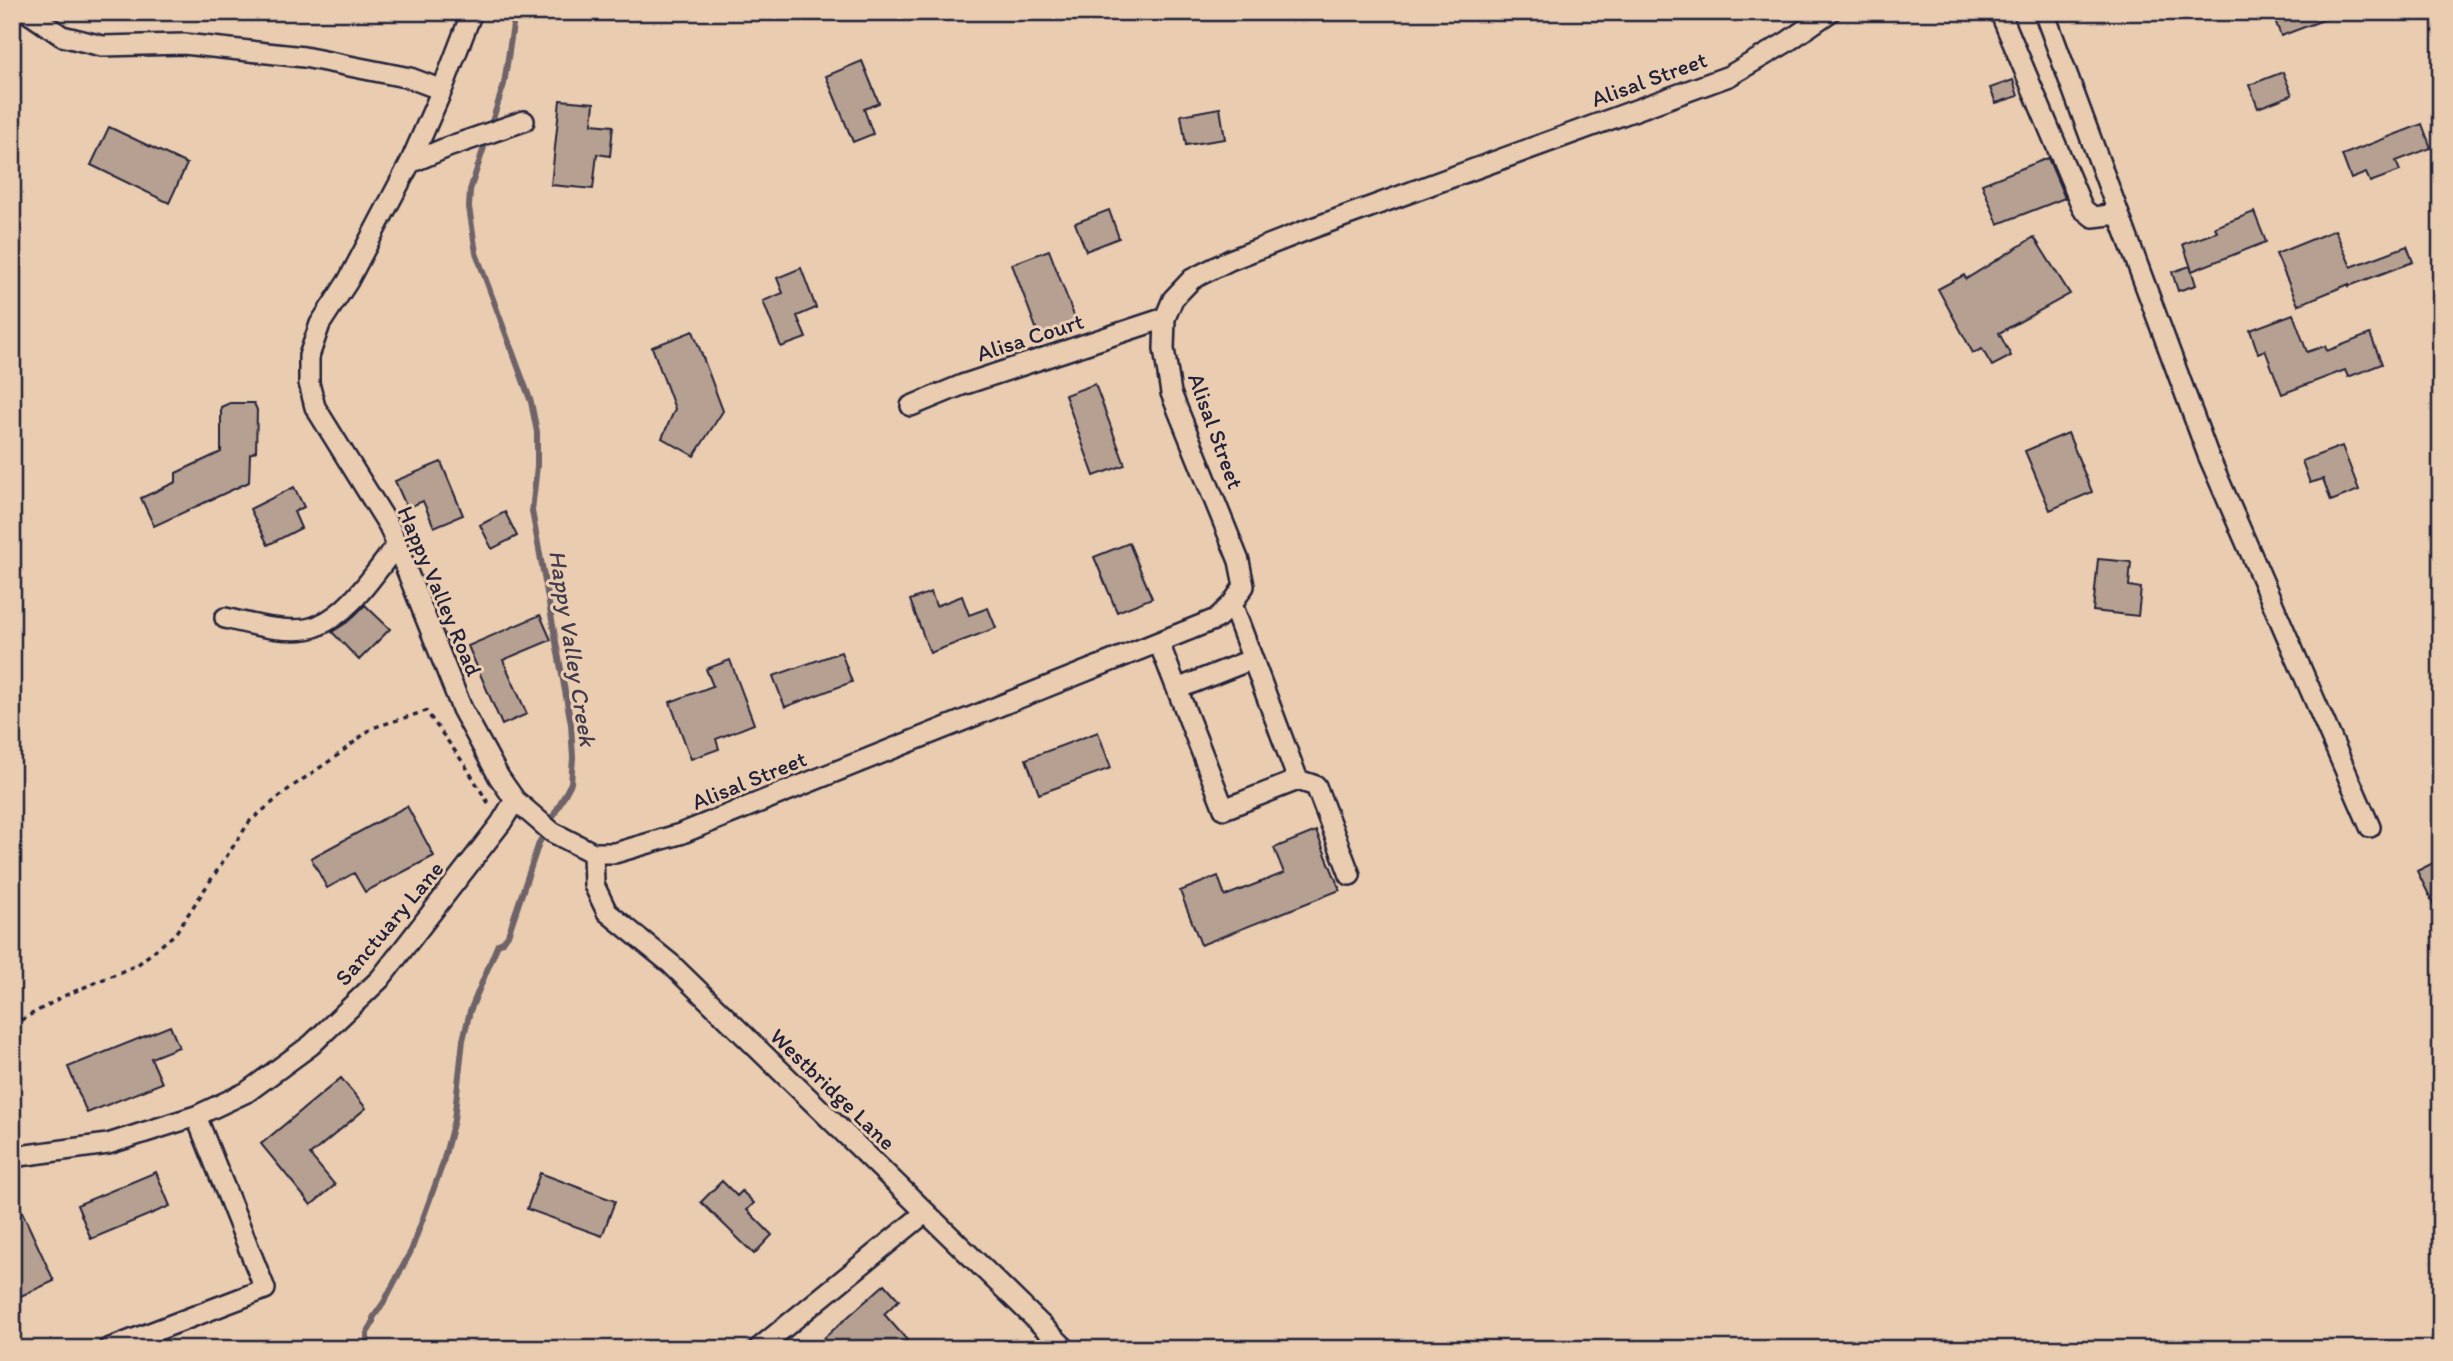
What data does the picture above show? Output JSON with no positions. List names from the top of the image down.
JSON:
{
  "streets": {
    "street": [
      "Alisal Street",
      "Alisa Court",
      "Happy Valley Road",
      "Sanctuary Lane",
      "Westbridge Lane"
    ]
  },
  "crossings": [
    ["Alisal Street", "Alisa Court"],
    ["Alisal Street", "Happy Valley Road"],
    ["Alisal Street", "Westbridge Lane"],
    ["Happy Valley Road", "Sanctuary Lane"],
    ["Happy Valley Road", "Westbridge Lane"]
  ],
  "water": ["Happy Valley Creek"]
}
